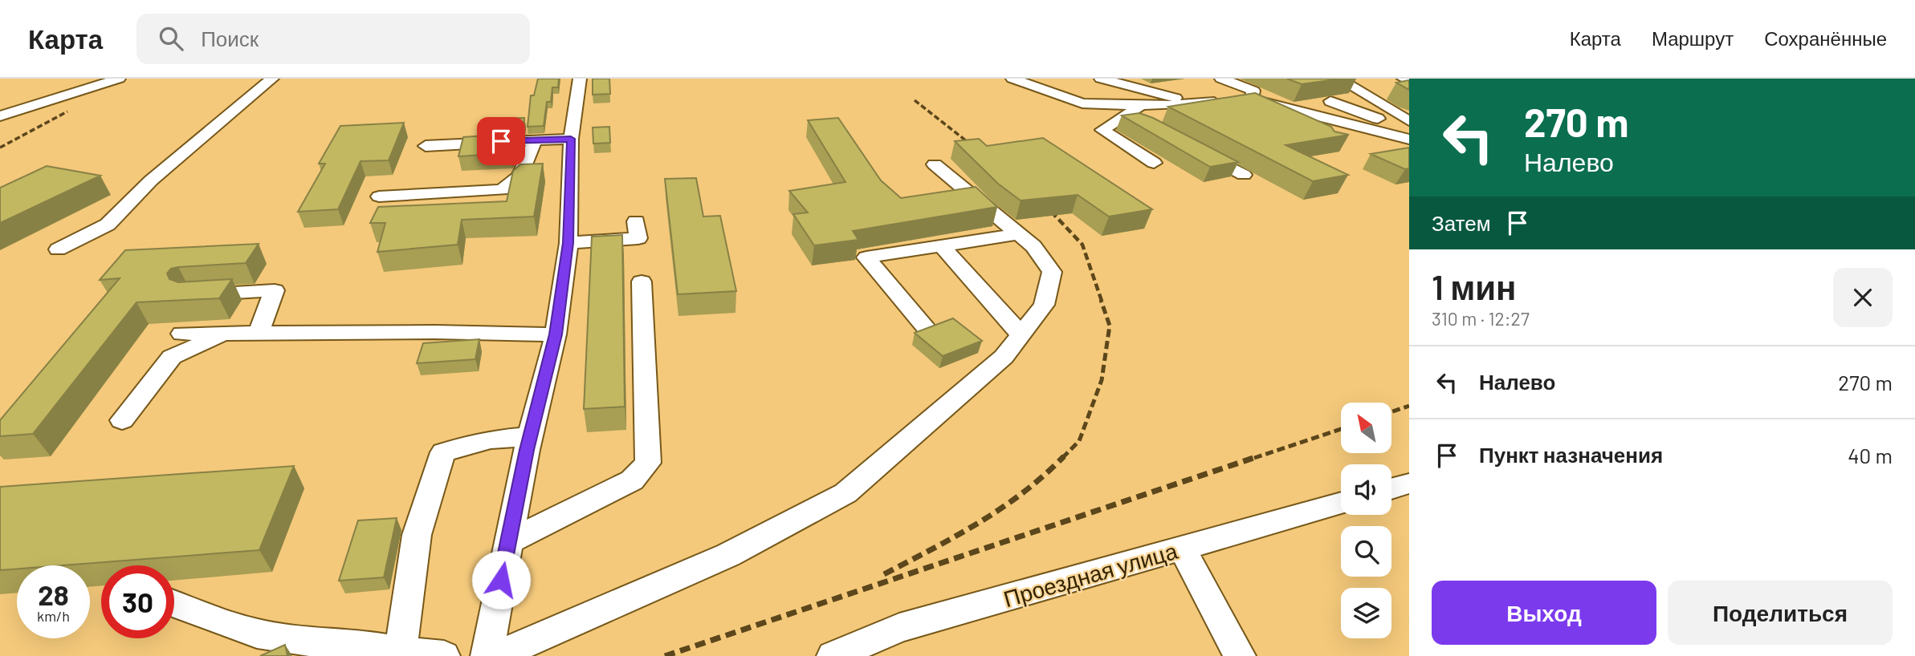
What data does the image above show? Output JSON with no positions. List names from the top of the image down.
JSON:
{
  "streets": {
    "street": ["Проездная улица"]
  },
  "north": "top left",
  "page": {
    "header": "Карта",
    "search": "Поиск",
    "nav": ["Карта", "Маршрут", "Сохранённые"],
    "turn": ["270 m", "Налево"],
    "then": "Затем",
    "heading": ["1 мин", "310 m · 12:27"],
    "list": [
      {
        "name": "Налево",
        "value": "270 m"
      },
      {
        "name": "Пункт назначения",
        "value": "40 m"
      }
    ],
    "speed": "28 km/h",
    "limit": "30",
    "buttons": ["Выход", "Поделиться"]
  }
}
